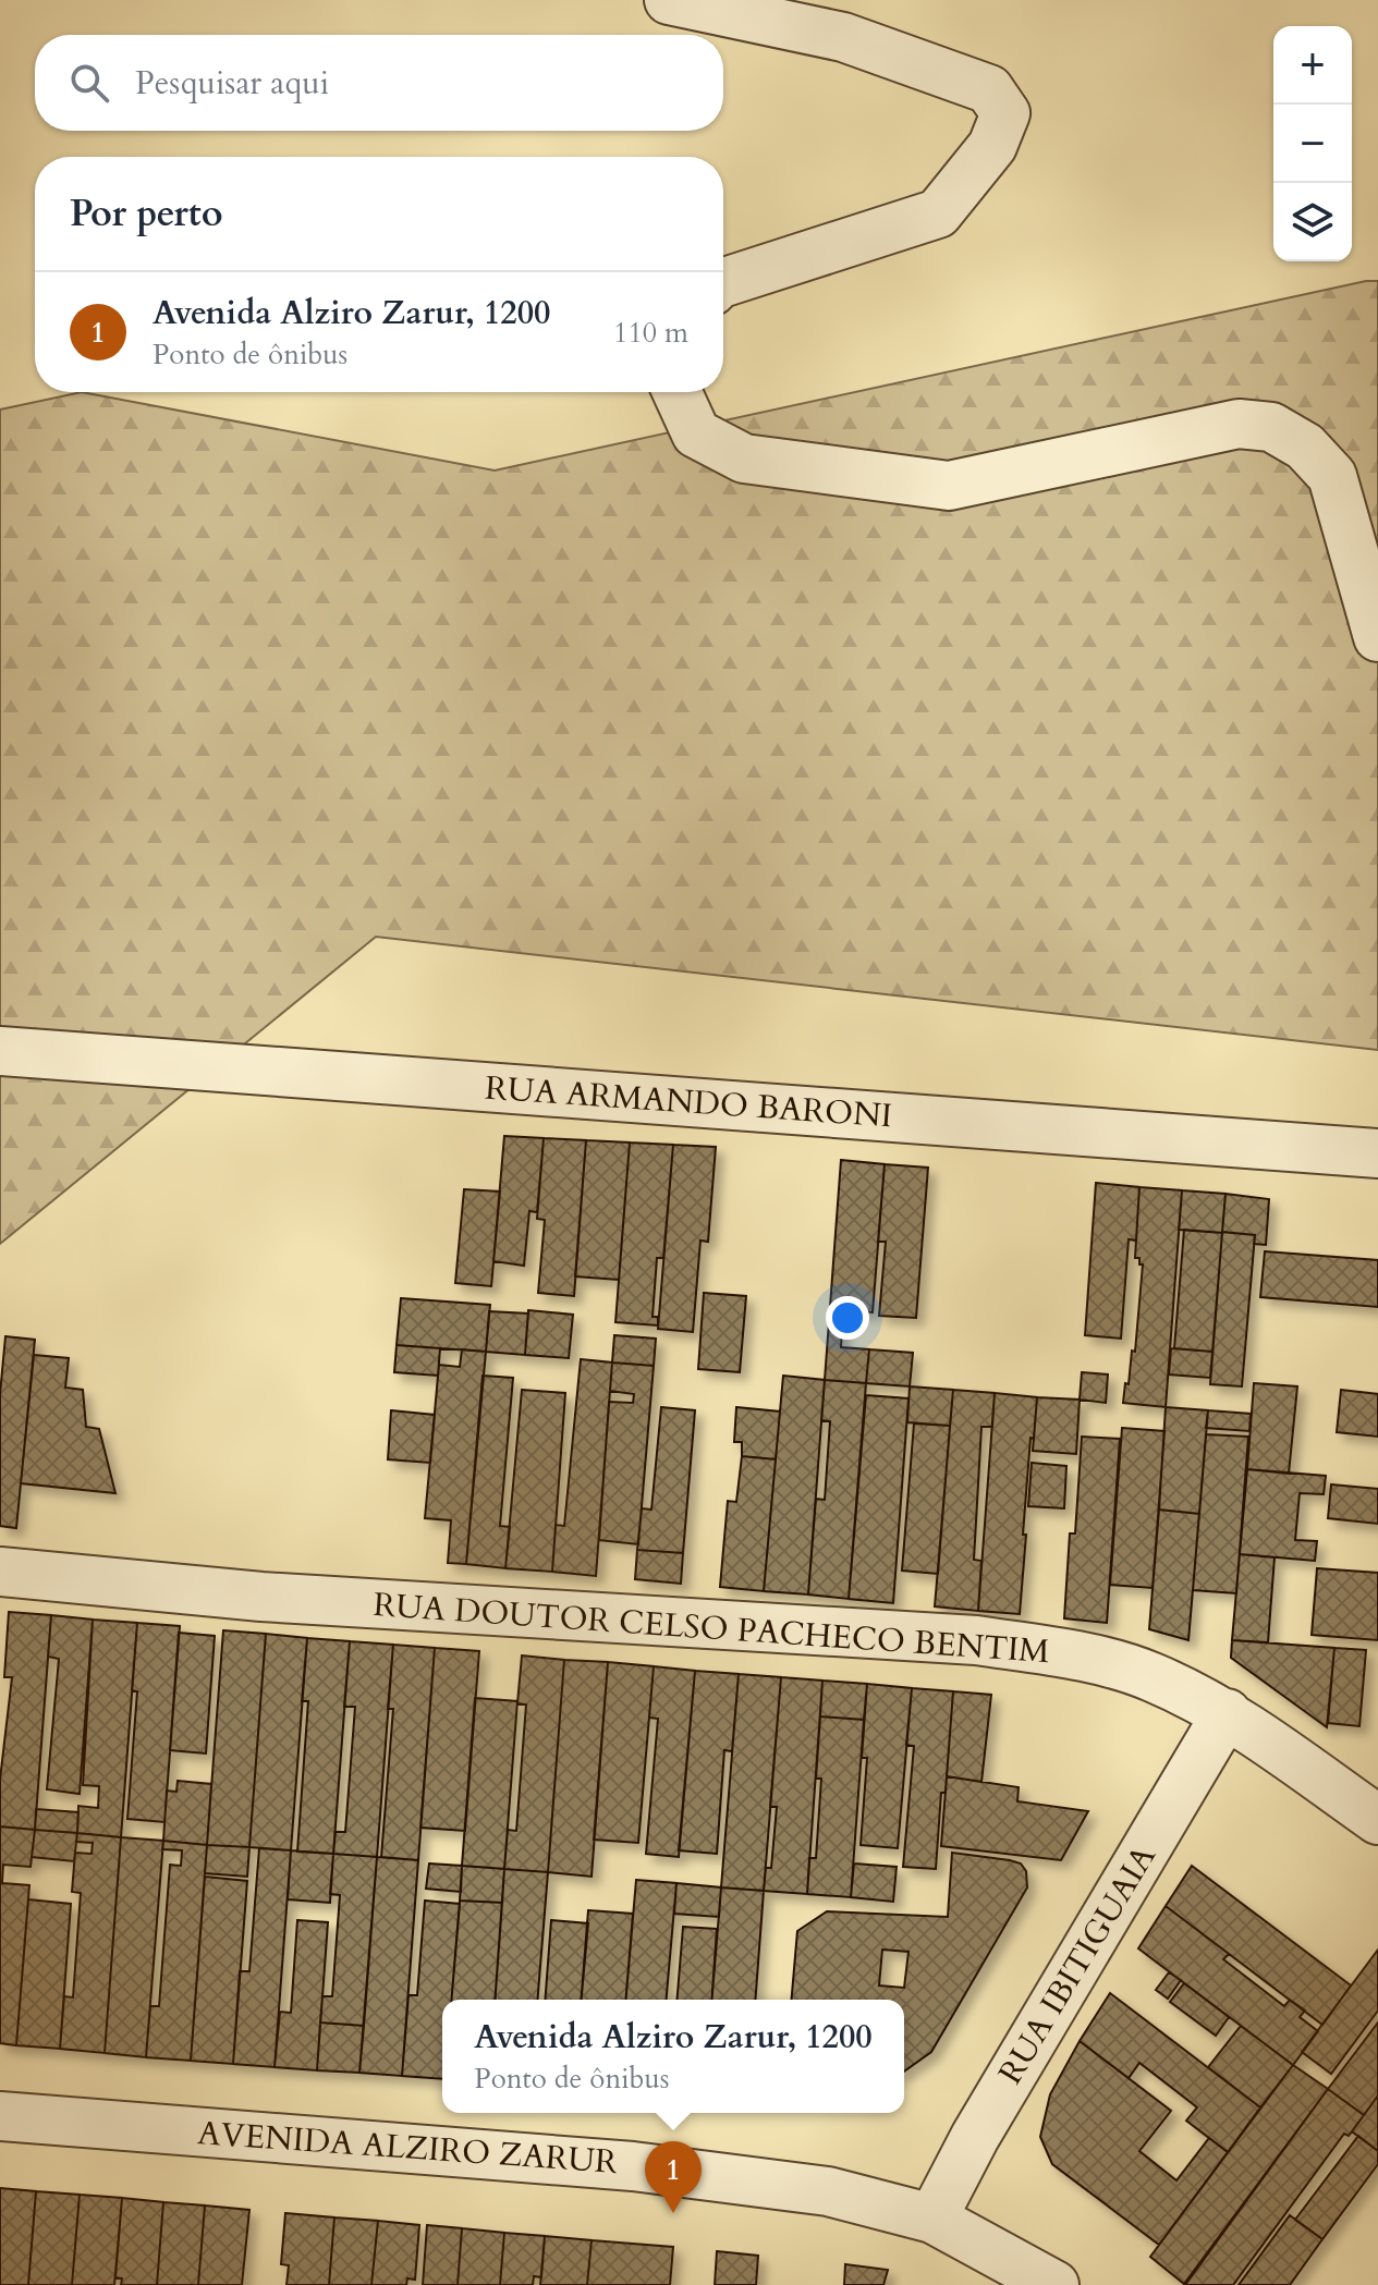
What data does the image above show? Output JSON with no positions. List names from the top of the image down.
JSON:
{
  "streets": {
    "street": [
      "RUA ARMANDO BARONI",
      "RUA DOUTOR CELSO PACHECO BENTIM",
      "RUA IBITIGUAIA",
      "AVENIDA ALZIRO ZARUR"
    ]
  },
  "crossings": [
    ["RUA DOUTOR CELSO PACHECO BENTIM", "RUA IBITIGUAIA"],
    ["RUA IBITIGUAIA", "AVENIDA ALZIRO ZARUR"]
  ],
  "page": {
    "map_buttons": ["+", "−"],
    "search": "Pesquisar aqui",
    "heading": "Por perto",
    "list": [
      {
        "mark": "1",
        "name": "Avenida Alziro Zarur, 1200",
        "note": "Ponto de ônibus",
        "value": "110 m"
      }
    ],
    "popup": ["Avenida Alziro Zarur, 1200", "Ponto de ônibus"],
    "pins": "1"
  }
}
